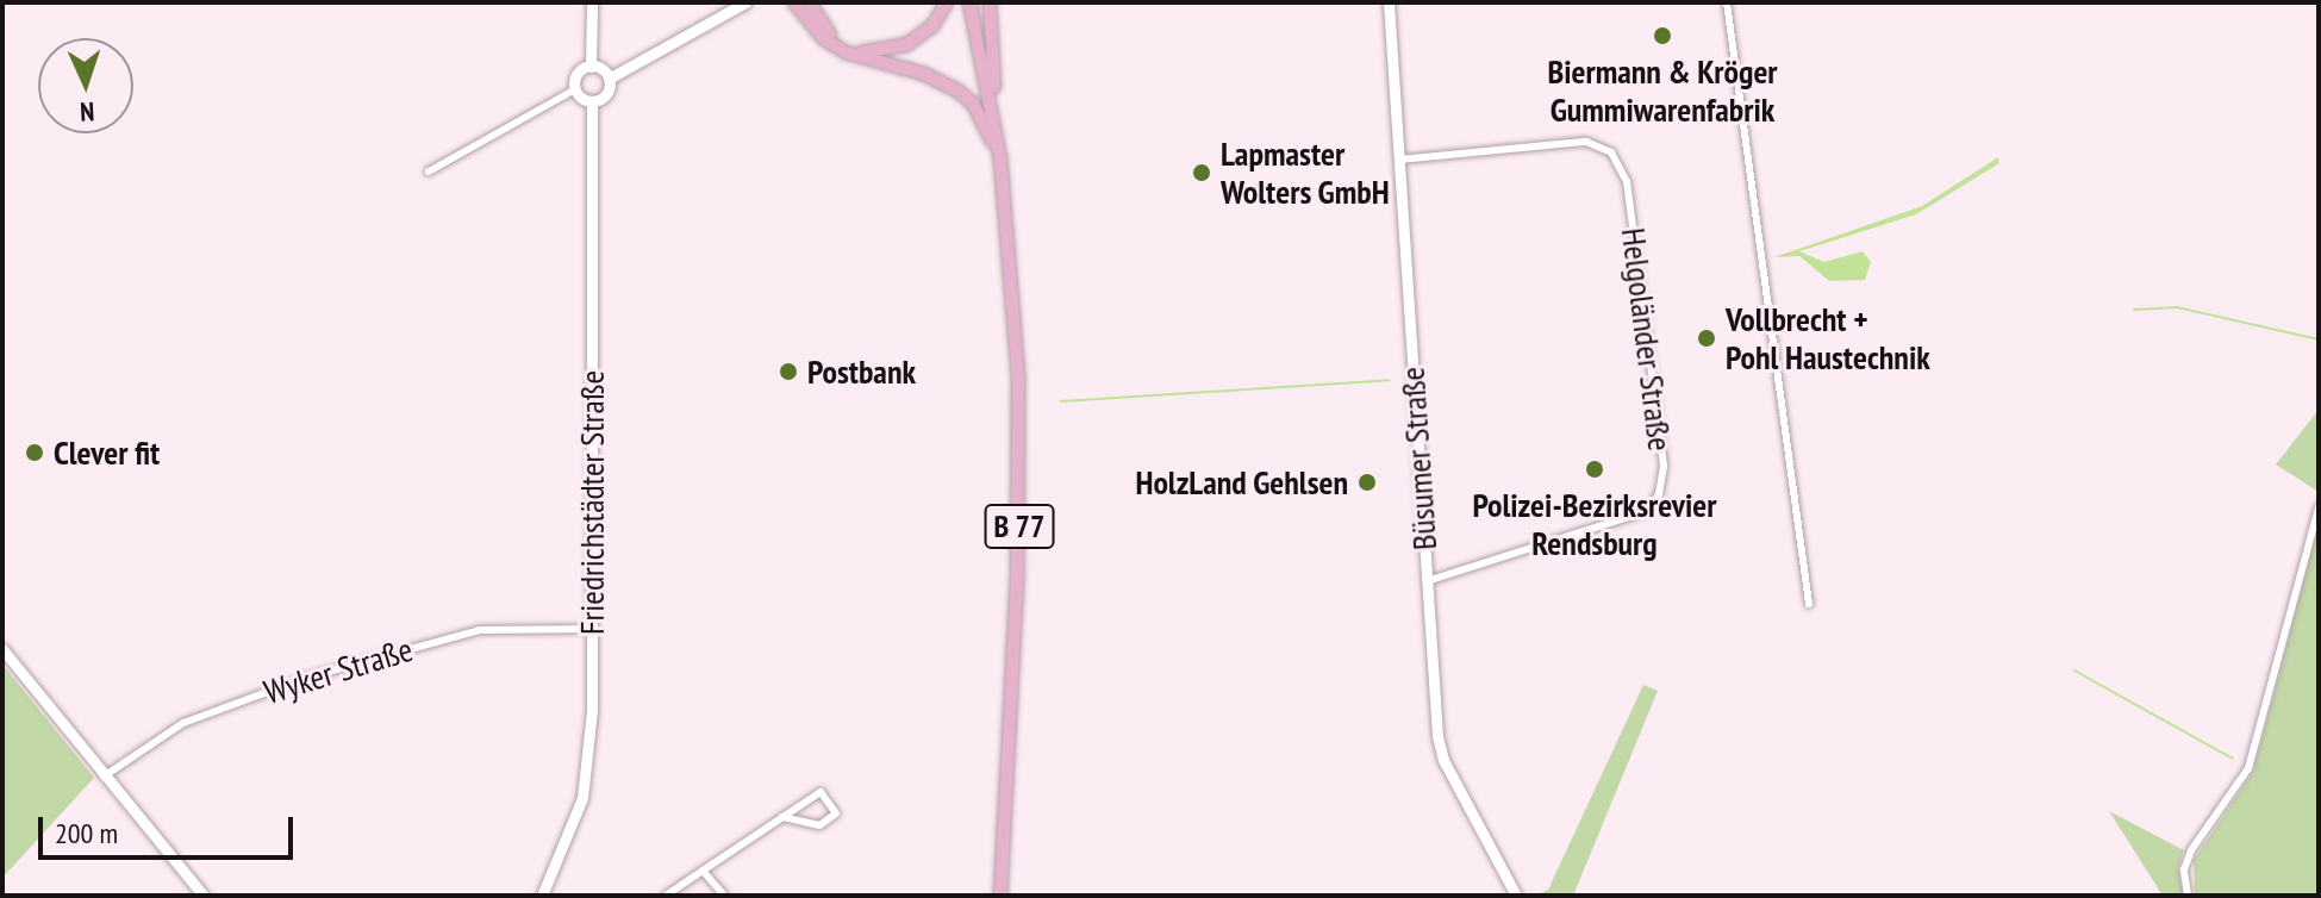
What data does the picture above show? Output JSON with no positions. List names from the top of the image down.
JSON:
{
  "streets": {
    "main road": ["B 77"],
    "street": [
      "Helgoländer Straße",
      "Büsumer Straße",
      "Friedrichstädter Straße",
      "Wyker Straße"
    ]
  },
  "crossings": [
    ["Helgoländer Straße", "Büsumer Straße"],
    ["Friedrichstädter Straße", "Wyker Straße"]
  ],
  "places": [
    "Biermann & Kröger Gummiwarenfabrik",
    "Lapmaster Wolters GmbH",
    "Vollbrecht + Pohl Haustechnik",
    "Postbank",
    "Clever fit",
    "Polizei-Bezirksrevier Rendsburg",
    "HolzLand Gehlsen"
  ],
  "scale_bar": "200 m",
  "north": "bottom"
}
